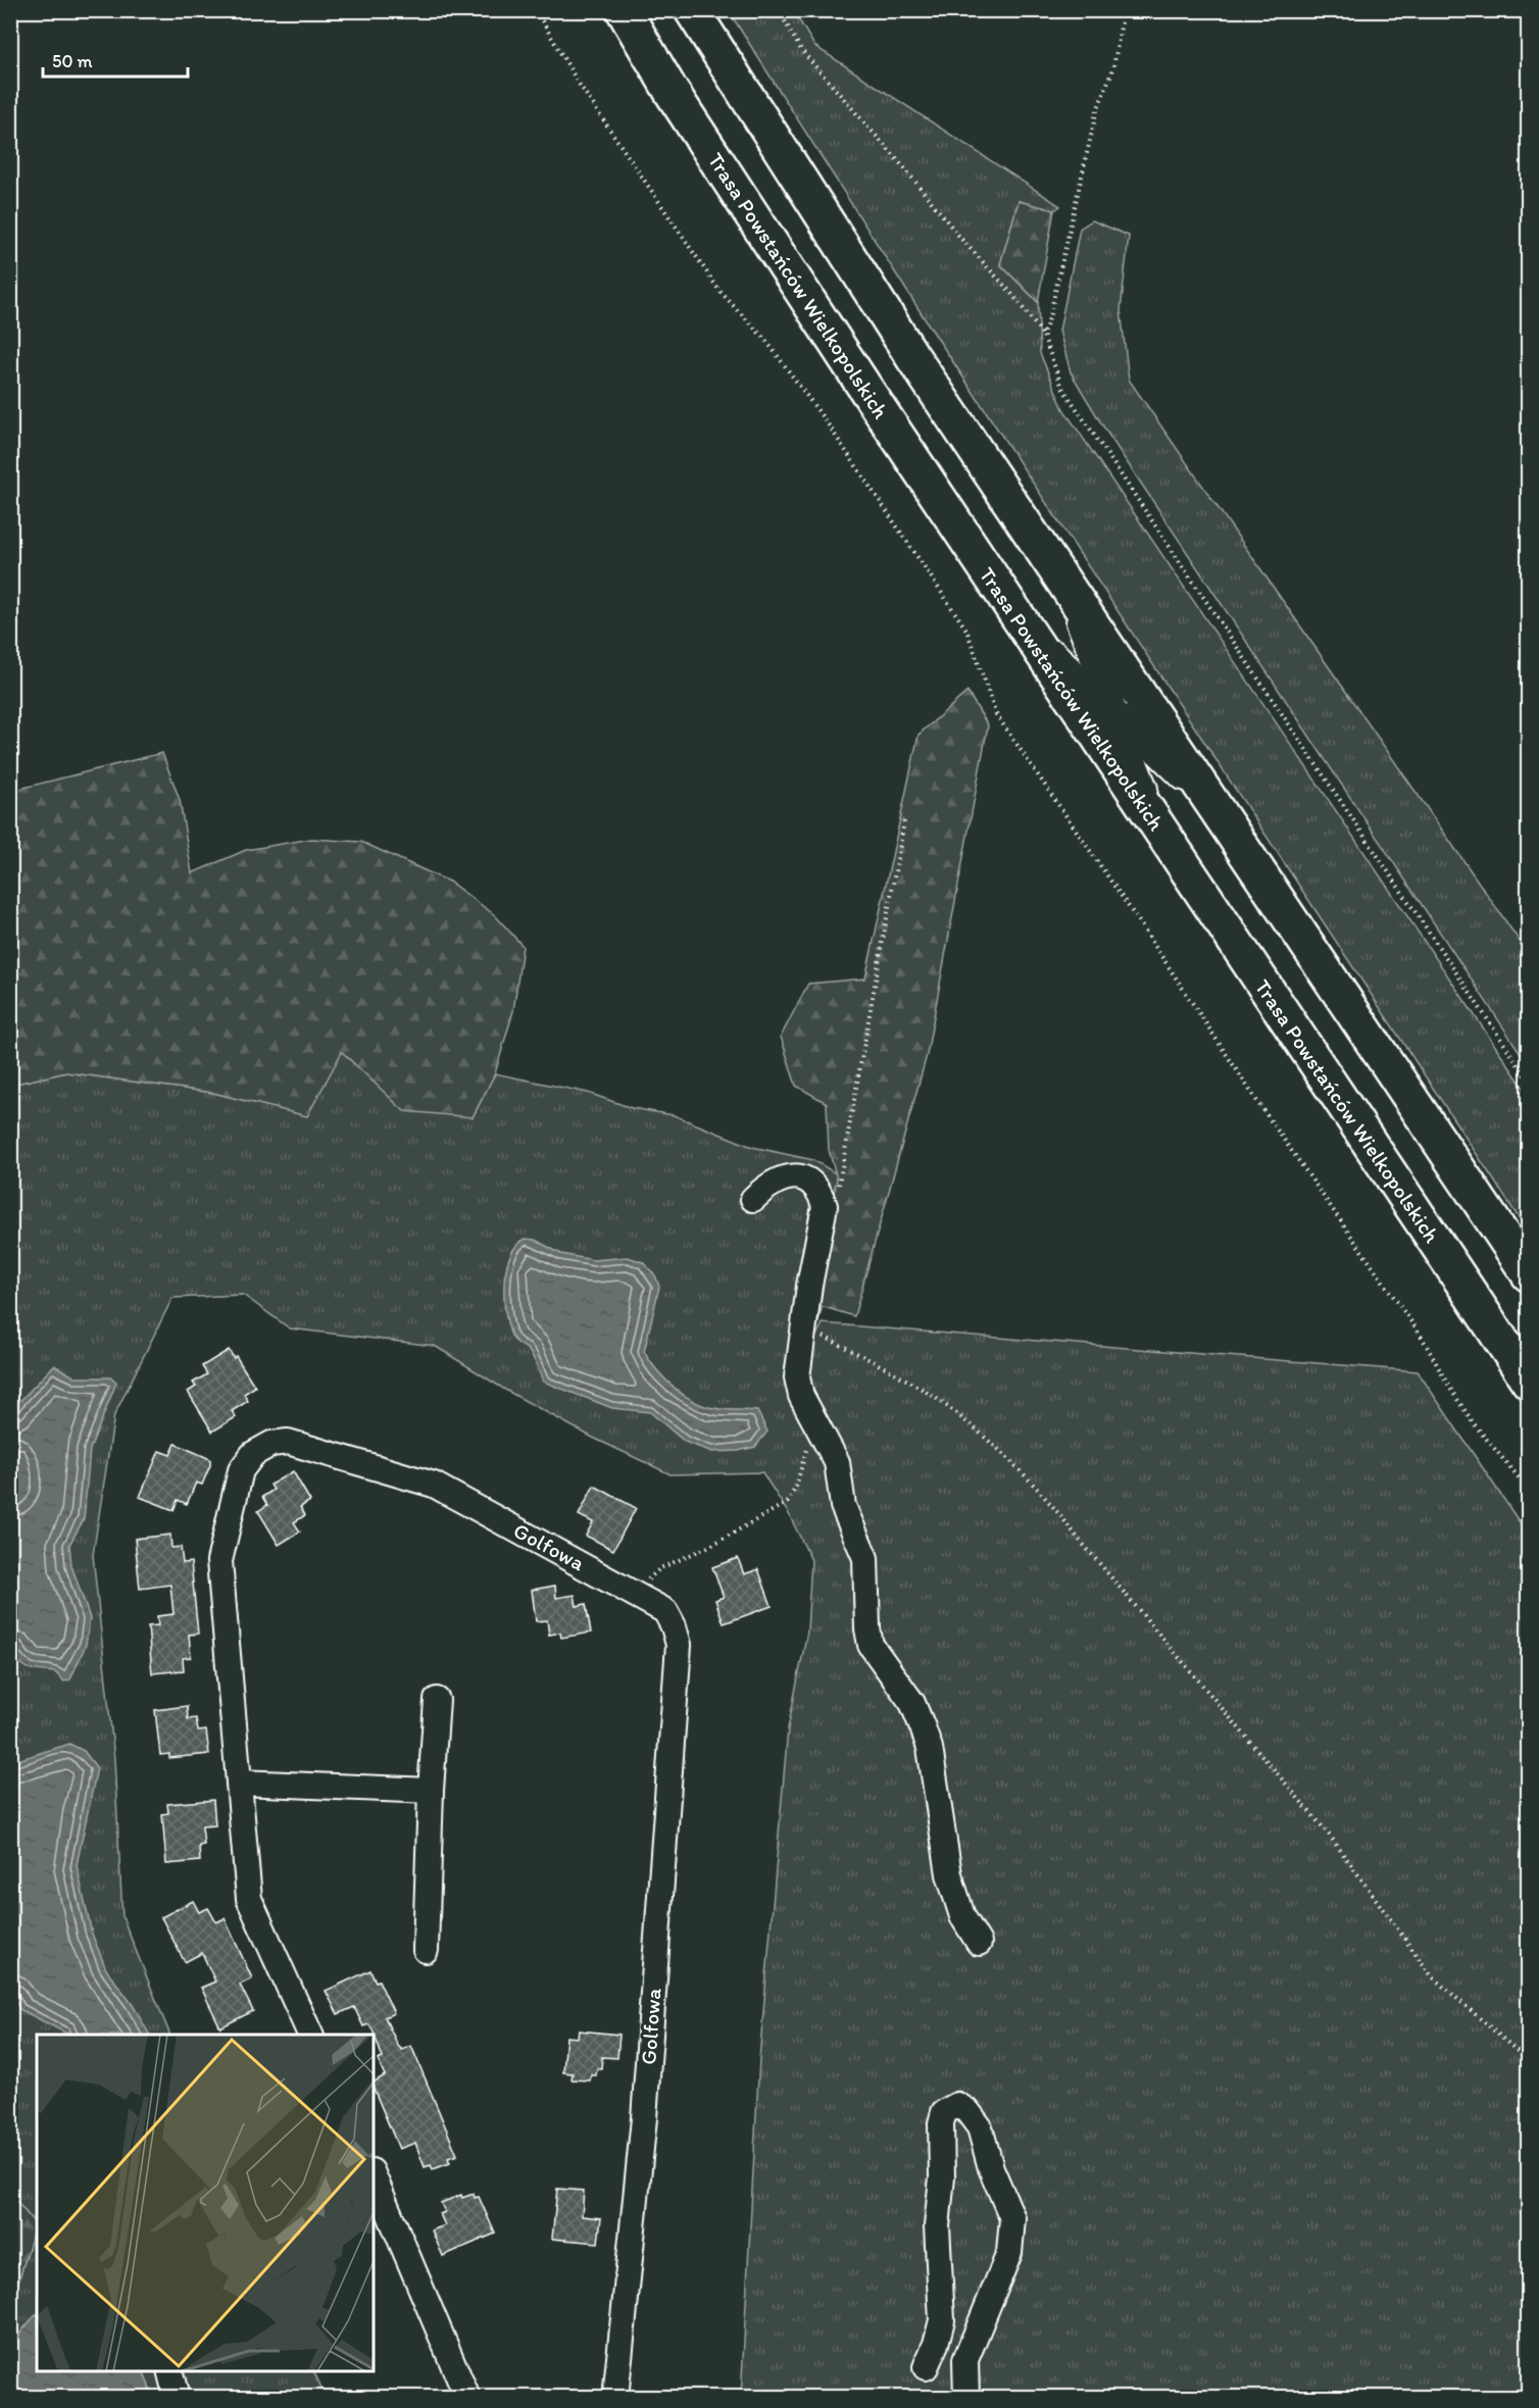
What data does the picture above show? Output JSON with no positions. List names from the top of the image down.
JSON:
{
  "streets": {
    "highway": ["Trasa Powstańców Wielkopolskich"],
    "lane": ["Golfowa"]
  },
  "scale_bar": "50 m"
}
